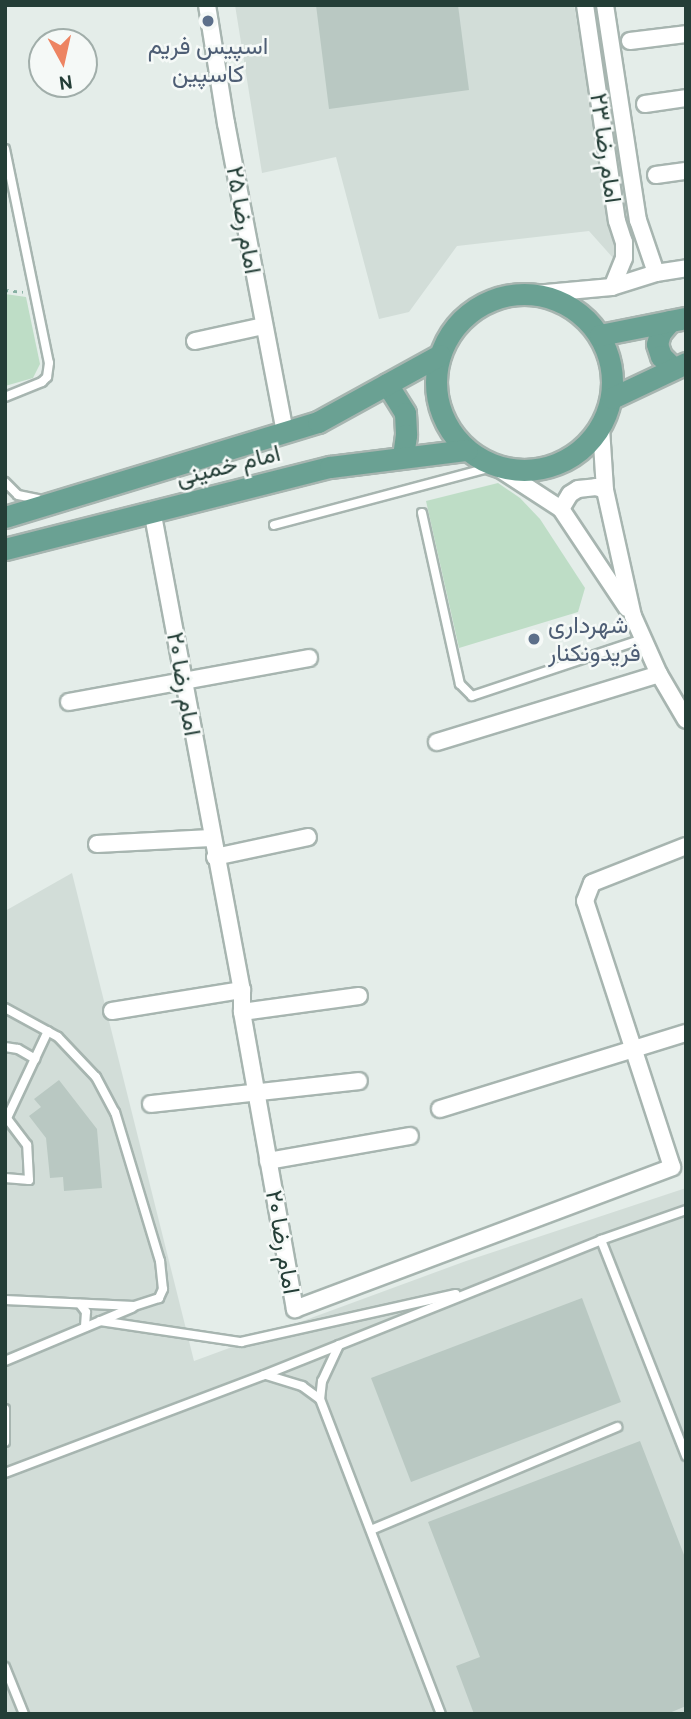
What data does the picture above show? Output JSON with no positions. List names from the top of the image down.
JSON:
{
  "streets": {
    "main road": ["امام خمینی"],
    "street": ["امام رضا ۲۳", "امام رضا ۲۵", "امام رضا ۲۰"]
  },
  "crossings": [
    ["امام رضا ۲۵", "امام خمینی"],
    ["امام خمینی", "امام رضا ۲۰"]
  ],
  "places": ["اسپیس فریم کاسپین", "شهرداری فریدونکنار"],
  "north": "bottom"
}
